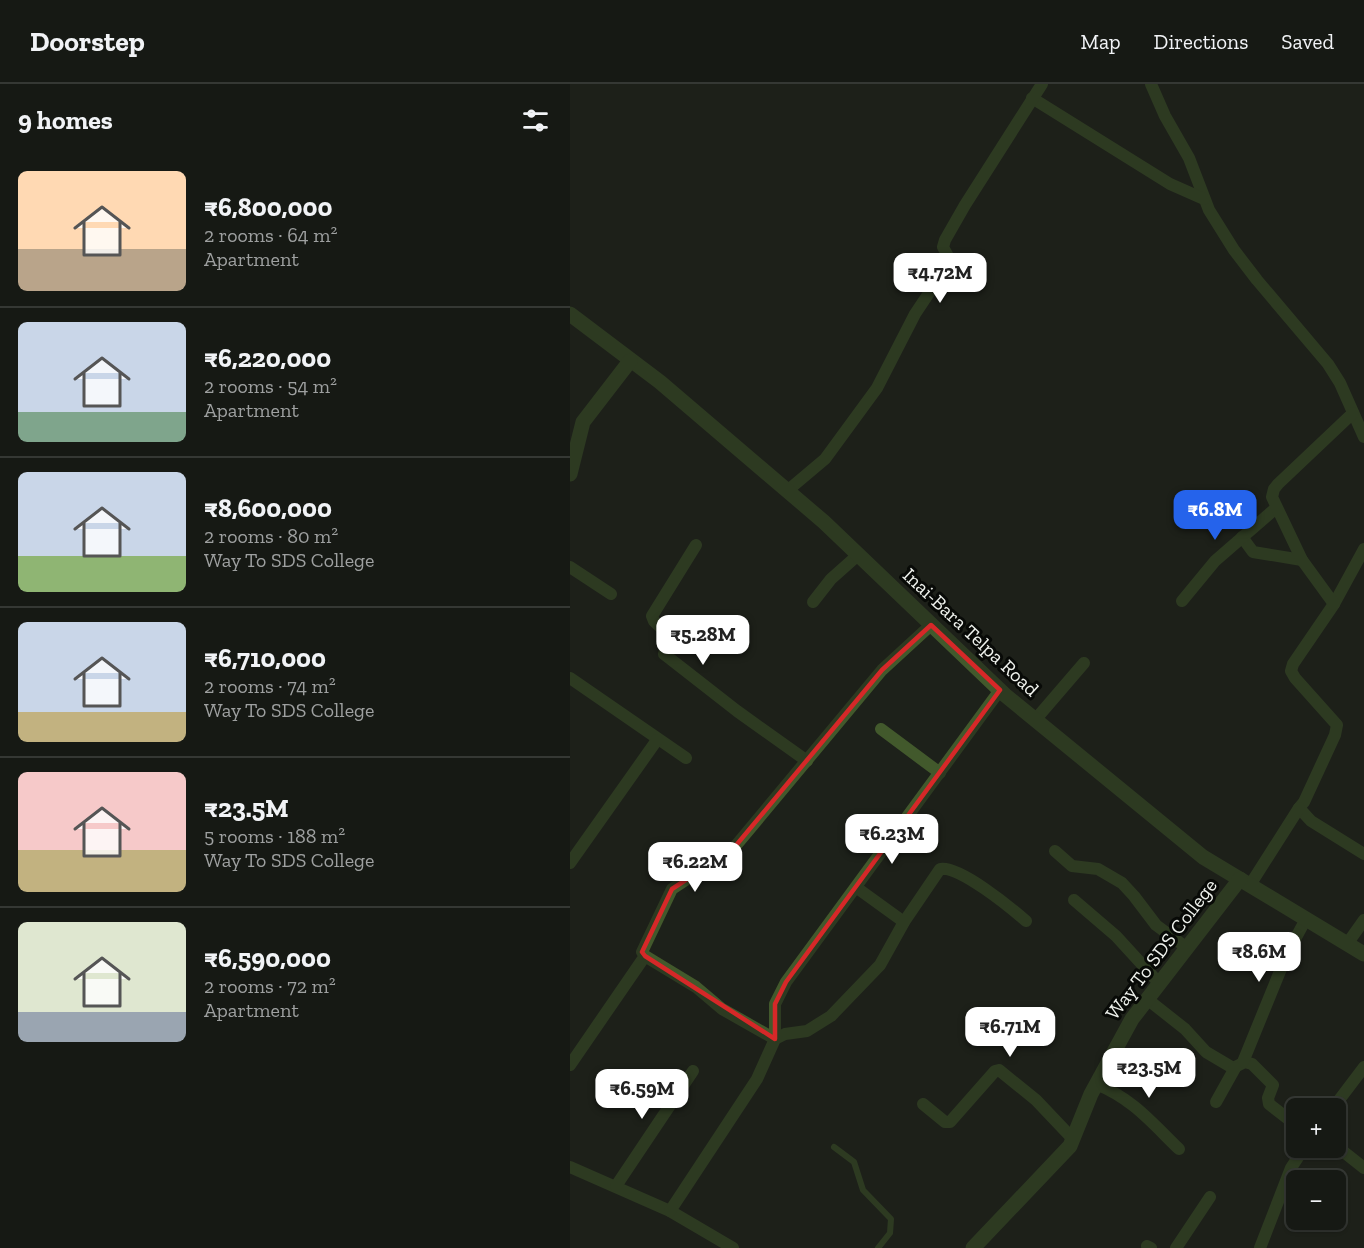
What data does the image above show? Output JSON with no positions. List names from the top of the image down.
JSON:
{
  "streets": {
    "street": ["Inai-Bara Telpa Road", "Way To SDS College"]
  },
  "crossings": [
    ["Inai-Bara Telpa Road", "Way To SDS College"]
  ],
  "page": {
    "header": "Doorstep",
    "nav": ["Map", "Directions", "Saved"],
    "heading": "9 homes",
    "list": [
      {
        "name": "₹6,800,000",
        "note": "2 rooms · 64 m² · Apartment"
      },
      {
        "name": "₹6,220,000",
        "note": "2 rooms · 54 m² · Apartment"
      },
      {
        "name": "₹8,600,000",
        "note": "2 rooms · 80 m² · Way To SDS College"
      },
      {
        "name": "₹6,710,000",
        "note": "2 rooms · 74 m² · Way To SDS College"
      },
      {
        "name": "₹23.5M",
        "note": "5 rooms · 188 m² · Way To SDS College"
      },
      {
        "name": "₹6,590,000",
        "note": "2 rooms · 72 m² · Apartment"
      }
    ],
    "price": [
      "₹4.72M",
      "₹6.8M",
      "₹5.28M",
      "₹6.23M",
      "₹6.22M",
      "₹8.6M",
      "₹6.71M",
      "₹23.5M",
      "₹6.59M"
    ],
    "map_buttons": ["+", "−"]
  }
}
